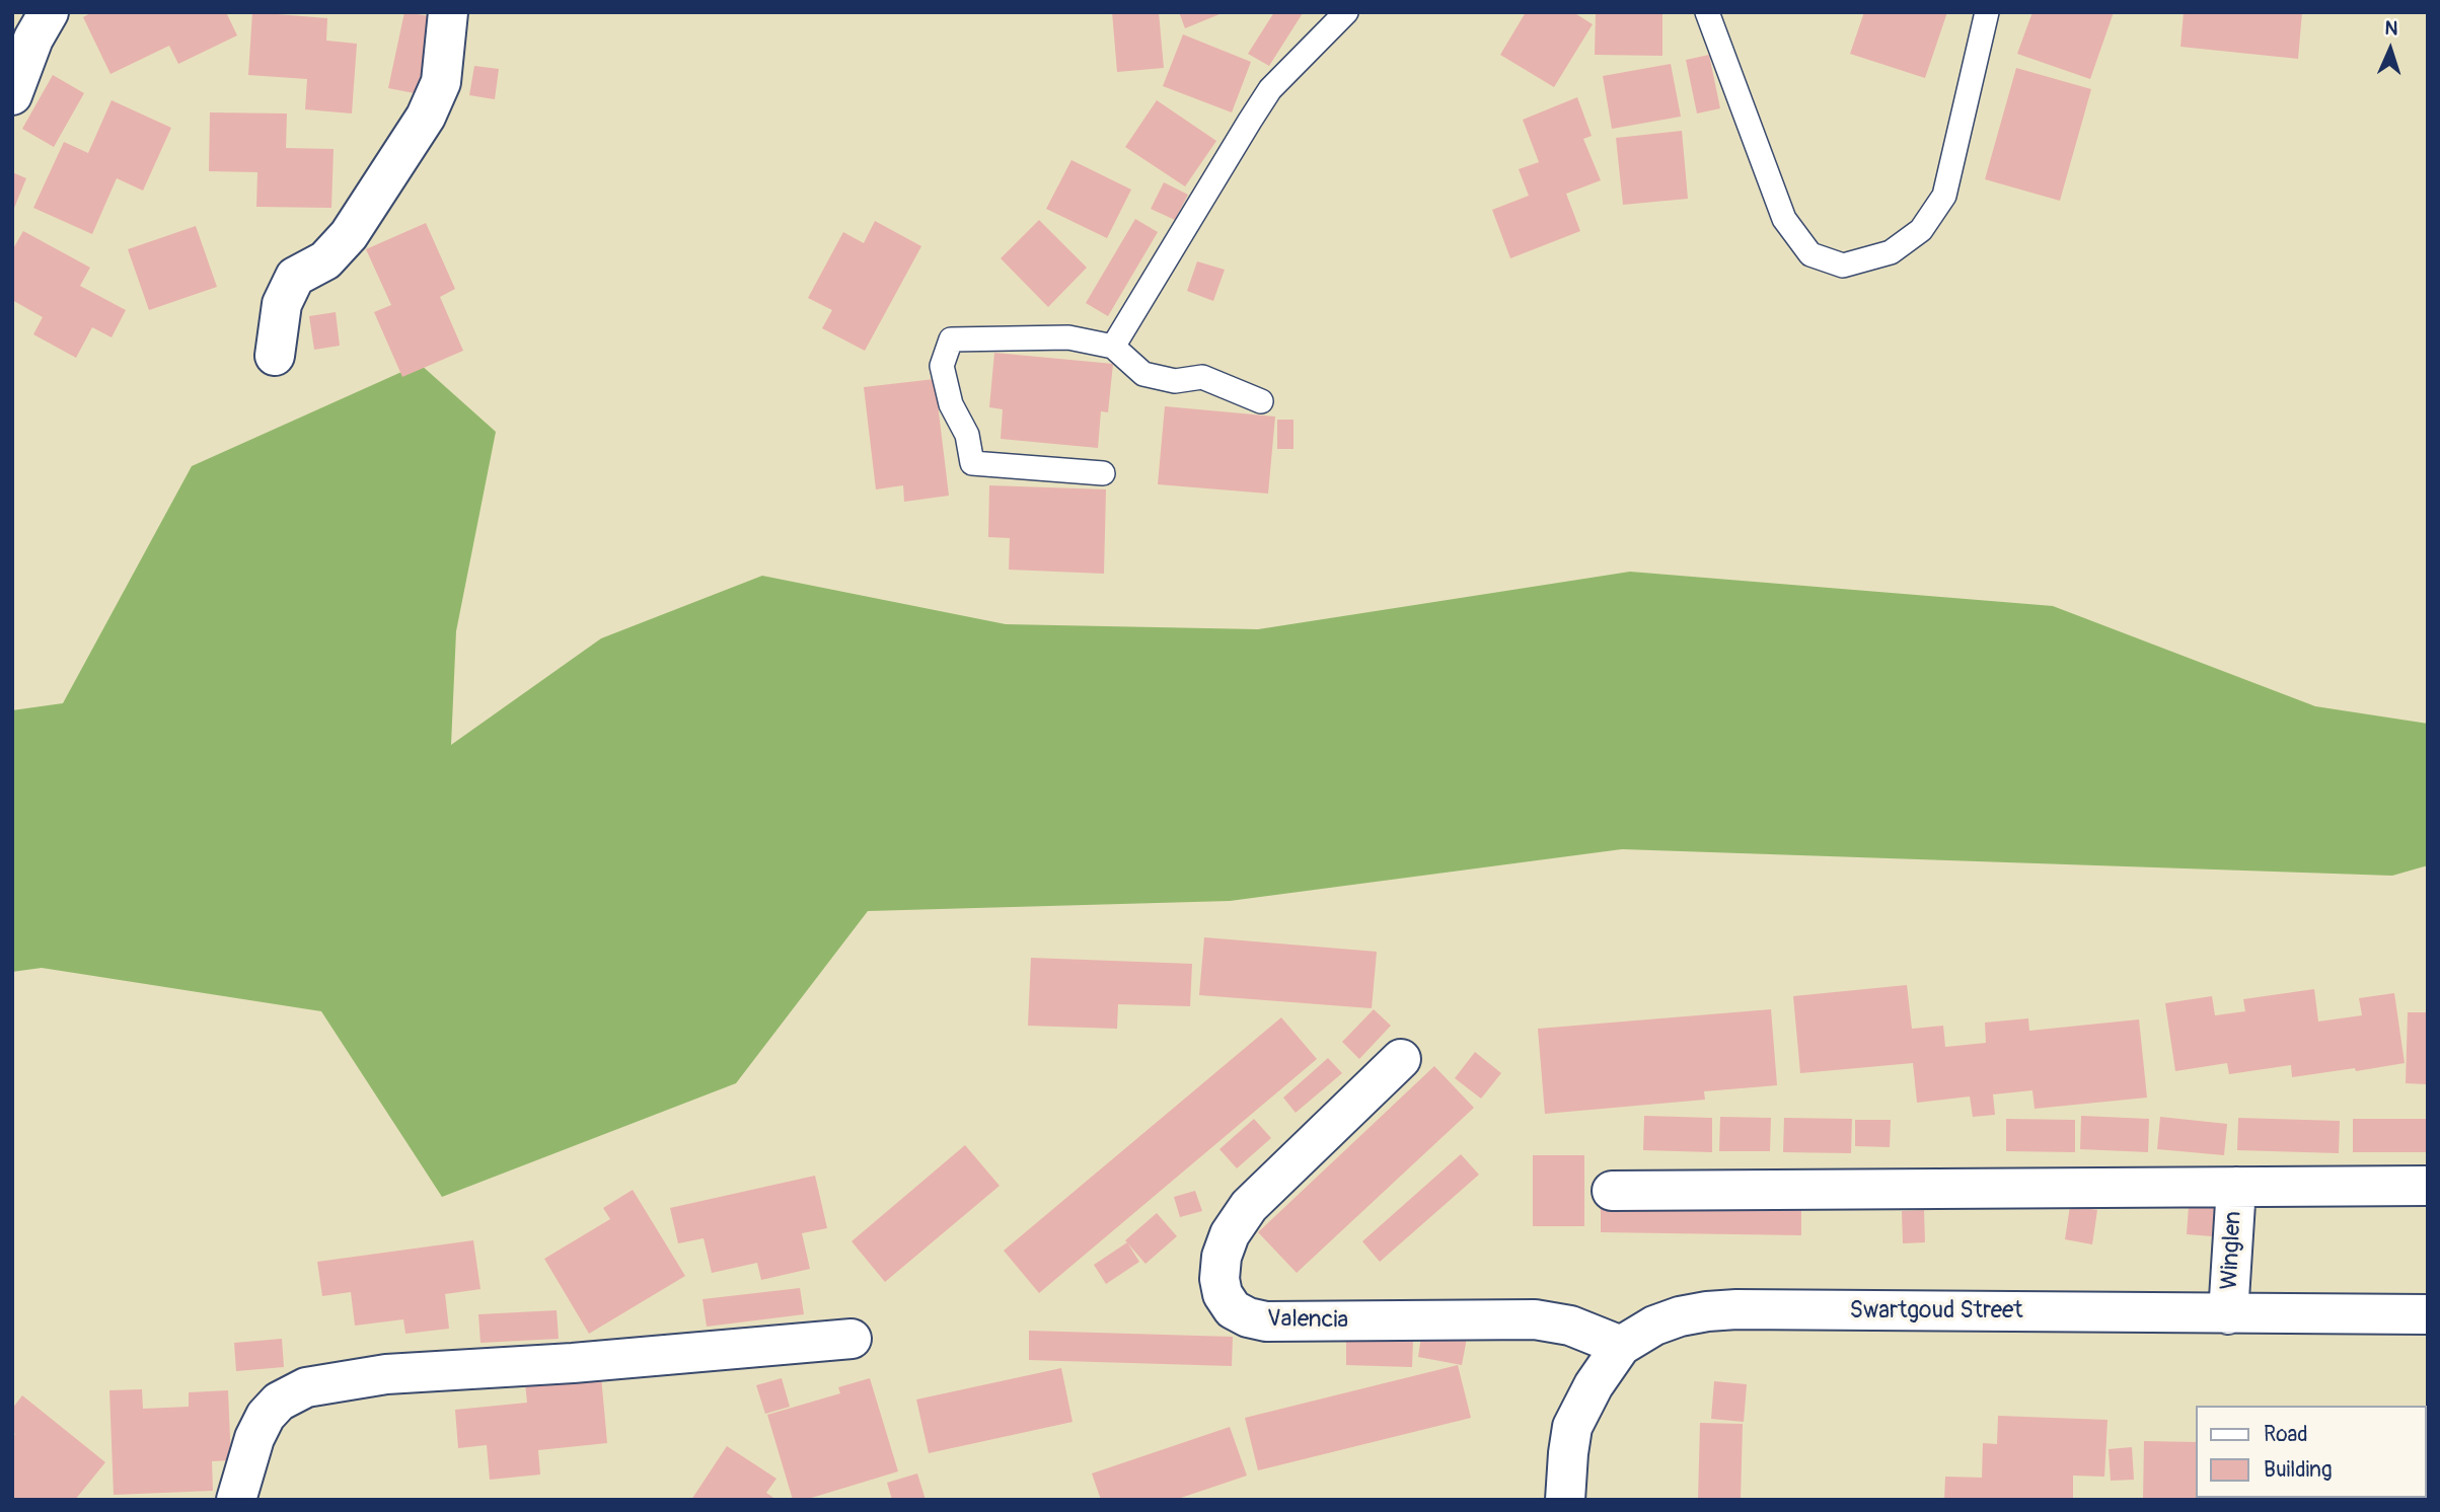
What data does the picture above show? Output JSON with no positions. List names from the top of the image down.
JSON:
{
  "streets": {
    "street": ["Winglen", "Swartgoud Street", "Valencia"]
  },
  "crossings": [
    ["Winglen", "Swartgoud Street"],
    ["Swartgoud Street", "Valencia"]
  ],
  "legend": ["Road", "Building"],
  "north": "top"
}
